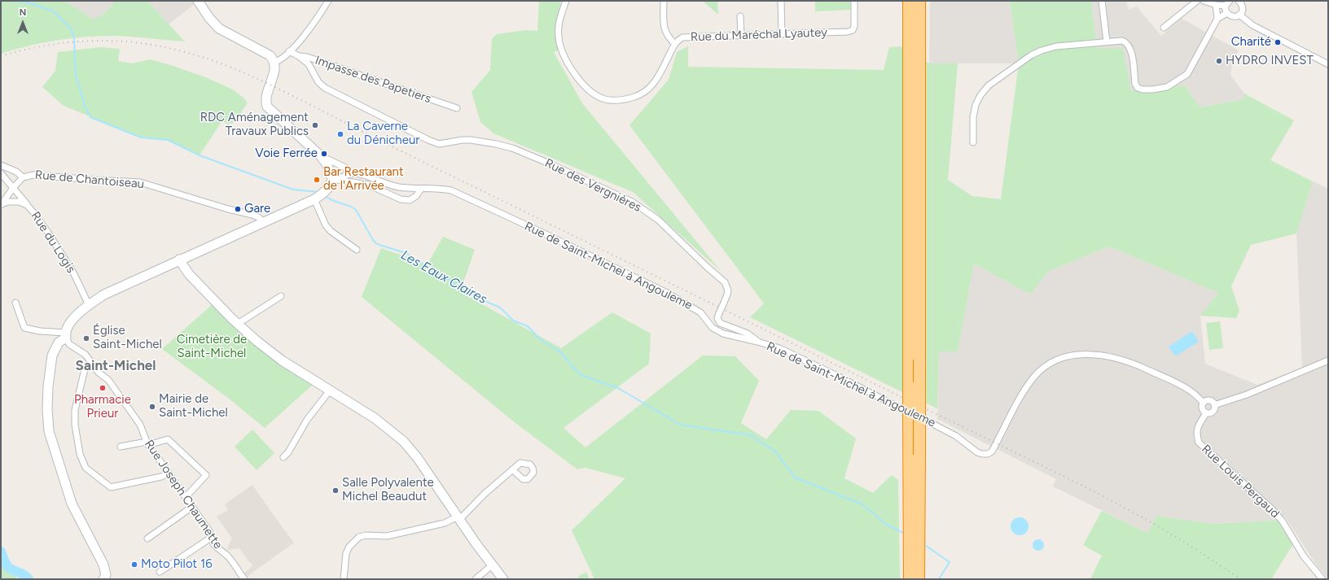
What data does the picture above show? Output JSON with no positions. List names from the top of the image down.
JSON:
{
  "streets": {
    "street": [
      "Rue du Maréchal Lyautey",
      "Impasse des Papetiers",
      "Rue de Chantoiseau",
      "Rue des Vergnières",
      "Rue du Logis",
      "Rue de Saint-Michel à Angouleme",
      "Rue Louis Pergaud",
      "Rue Joseph Chaumette"
    ]
  },
  "crossings": [
    ["Impasse des Papetiers", "Rue des Vergnières"],
    ["Rue de Chantoiseau", "Rue du Logis"],
    ["Rue des Vergnières", "Rue de Saint-Michel à Angouleme"],
    ["Rue de Saint-Michel à Angouleme", "Rue Louis Pergaud"]
  ],
  "districts": ["Saint-Michel"],
  "water": ["Les Eaux Claires"],
  "parks": ["Cimetière de Saint-Michel"],
  "places": [
    "Charité",
    "HYDRO INVEST",
    "RDC Aménagement Travaux Publics",
    "La Caverne du Dénicheur",
    "Voie Ferrée",
    "Bar Restaurant de l'Arrivée",
    "Gare",
    "Église Saint-Michel",
    "Pharmacie Prieur",
    "Mairie de Saint-Michel",
    "Salle Polyvalente Michel Beaudut",
    "Moto Pilot 16"
  ],
  "north": "top"
}
